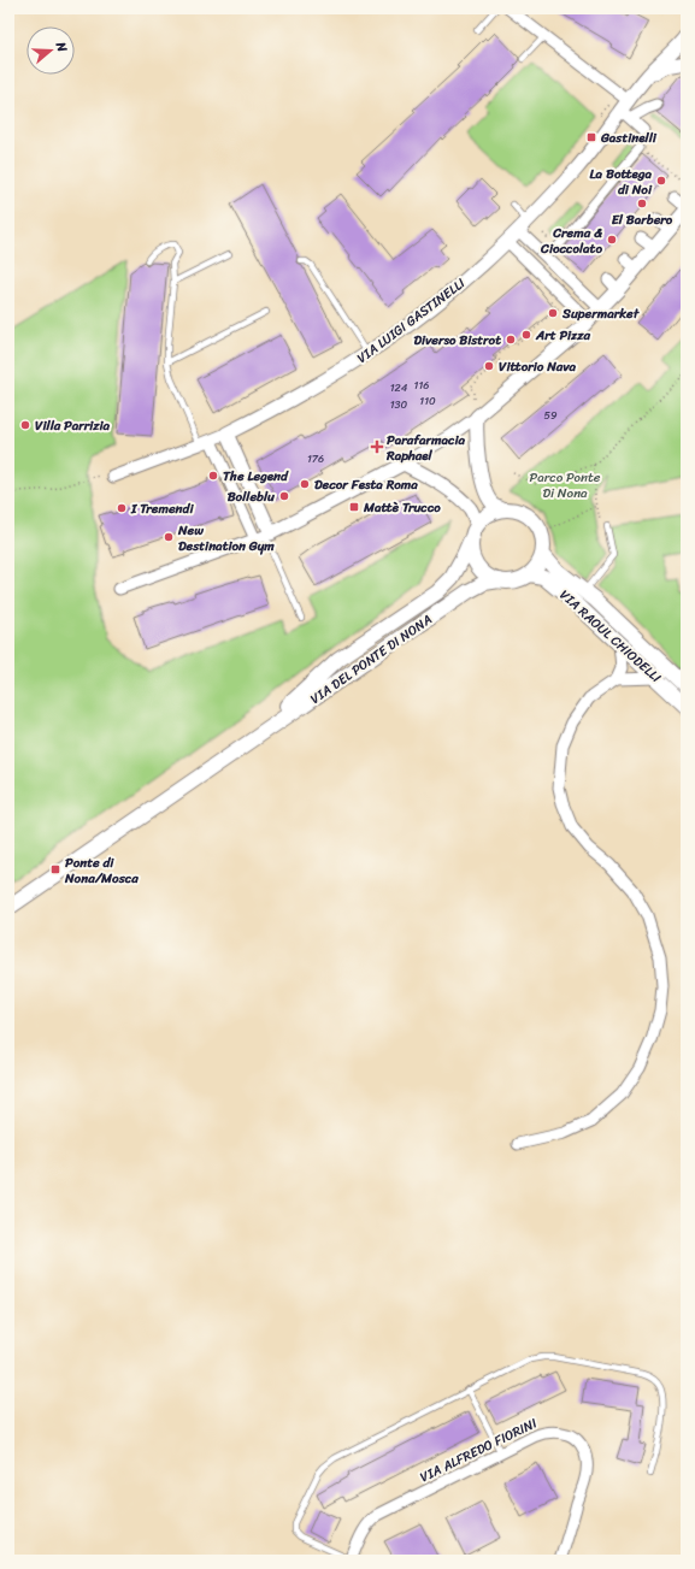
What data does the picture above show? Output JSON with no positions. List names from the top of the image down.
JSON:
{
  "streets": {
    "main road": ["VIA RAOUL CHIODELLI", "VIA DEL PONTE DI NONA"],
    "street": ["VIA LUIGI GASTINELLI", "VIA ALFREDO FIORINI"]
  },
  "crossings": [
    ["VIA RAOUL CHIODELLI", "VIA DEL PONTE DI NONA"]
  ],
  "parks": ["Parco Ponte Di Nona"],
  "places": {
    "transit": ["Gastinelli", "Mattè Trucco", "Ponte di Nona/Mosca"],
    "other": [
      "La Bottega di Noi",
      "El Barbero",
      "Crema & Cioccolato",
      "Supermarket",
      "Art Pizza",
      "Diverso Bistrot",
      "Vittorio Nava",
      "Villa Parrizia",
      "The Legend",
      "Decor Festa Roma",
      "Bolleblu",
      "I Tremendi",
      "New Destination Gym"
    ],
    "health": ["Parafarmacia Raphael"]
  },
  "house_numbers": [
    "116",
    "124",
    "110",
    "130",
    "59",
    "176"
  ],
  "north": "right"
}
